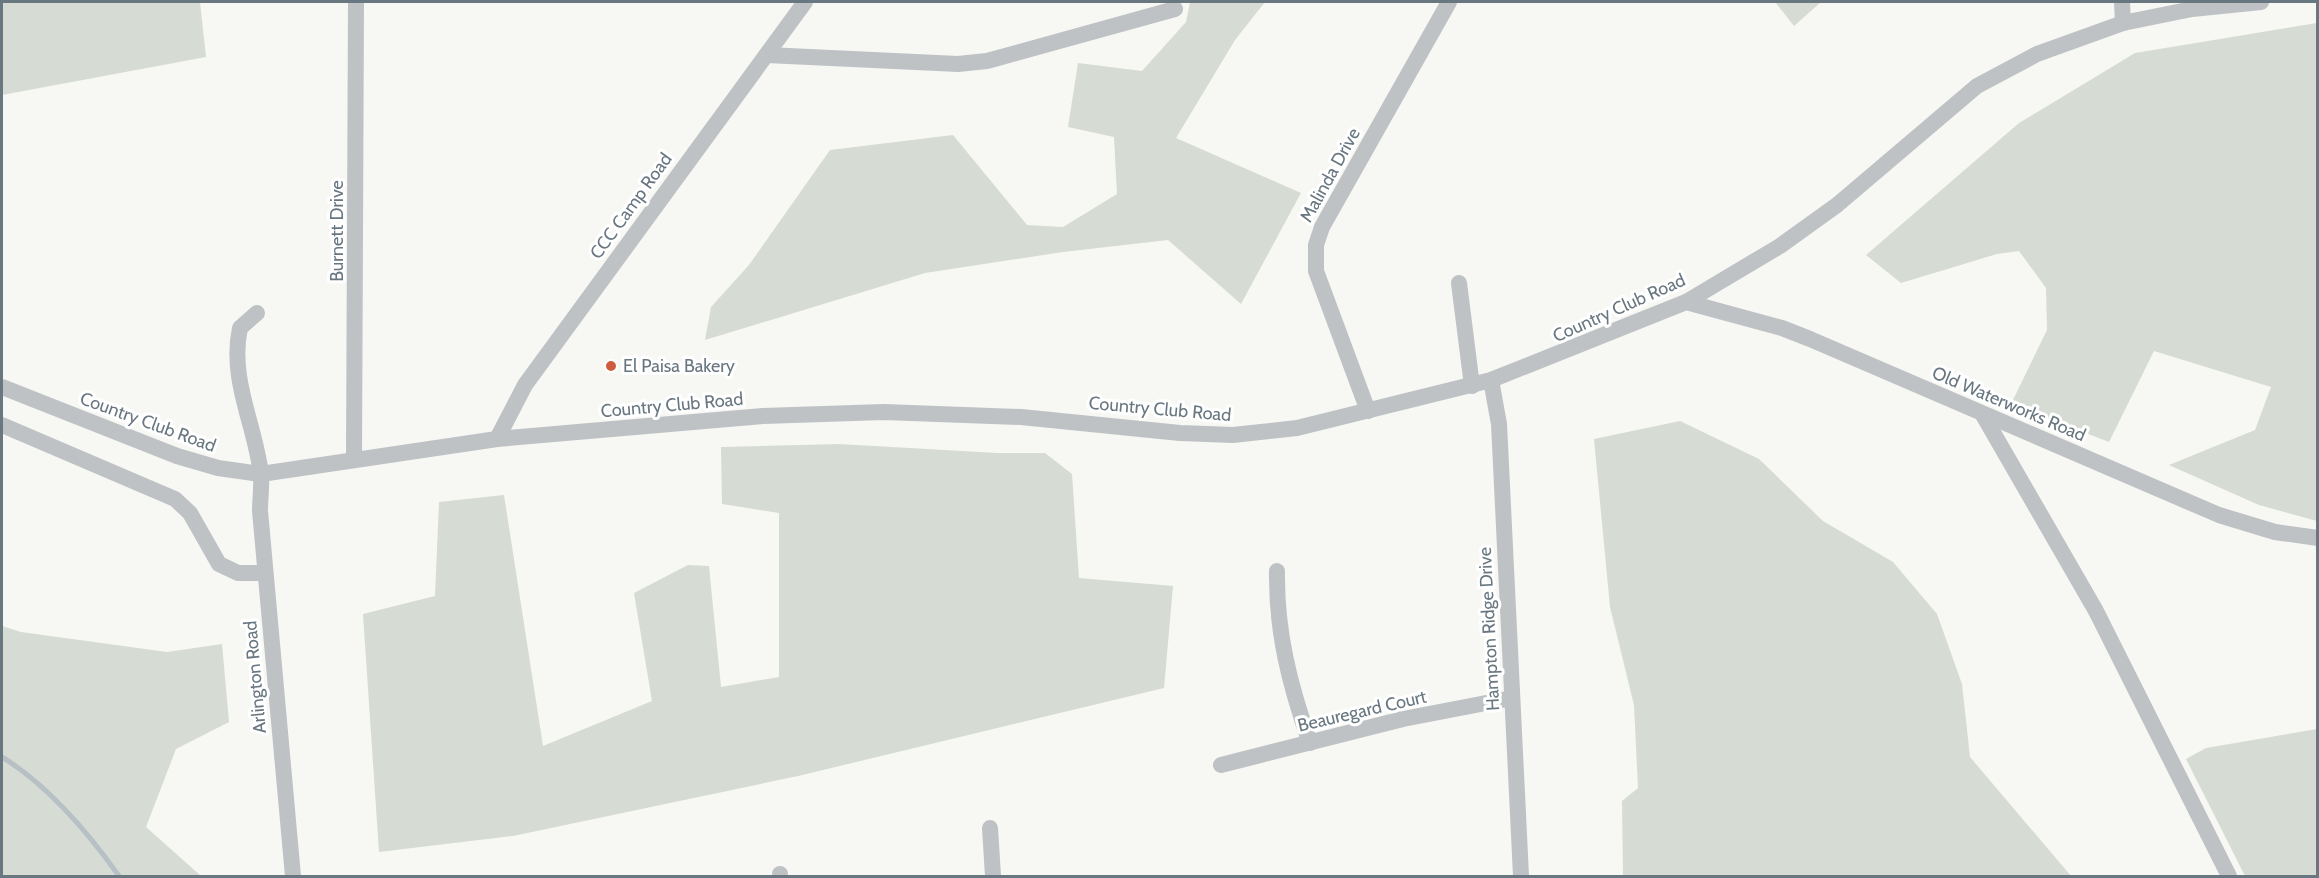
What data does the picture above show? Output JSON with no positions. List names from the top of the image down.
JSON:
{
  "streets": {
    "street": [
      "Malinda Drive",
      "CCC Camp Road",
      "Burnett Drive",
      "Country Club Road",
      "Old Waterworks Road",
      "Hampton Ridge Drive",
      "Arlington Road",
      "Beauregard Court"
    ]
  },
  "crossings": [
    ["Malinda Drive", "Country Club Road"],
    ["CCC Camp Road", "Country Club Road"],
    ["Burnett Drive", "Country Club Road"],
    ["Country Club Road", "Old Waterworks Road"],
    ["Country Club Road", "Hampton Ridge Drive"],
    ["Country Club Road", "Arlington Road"],
    ["Hampton Ridge Drive", "Beauregard Court"]
  ],
  "places": ["El Paisa Bakery"]
}
